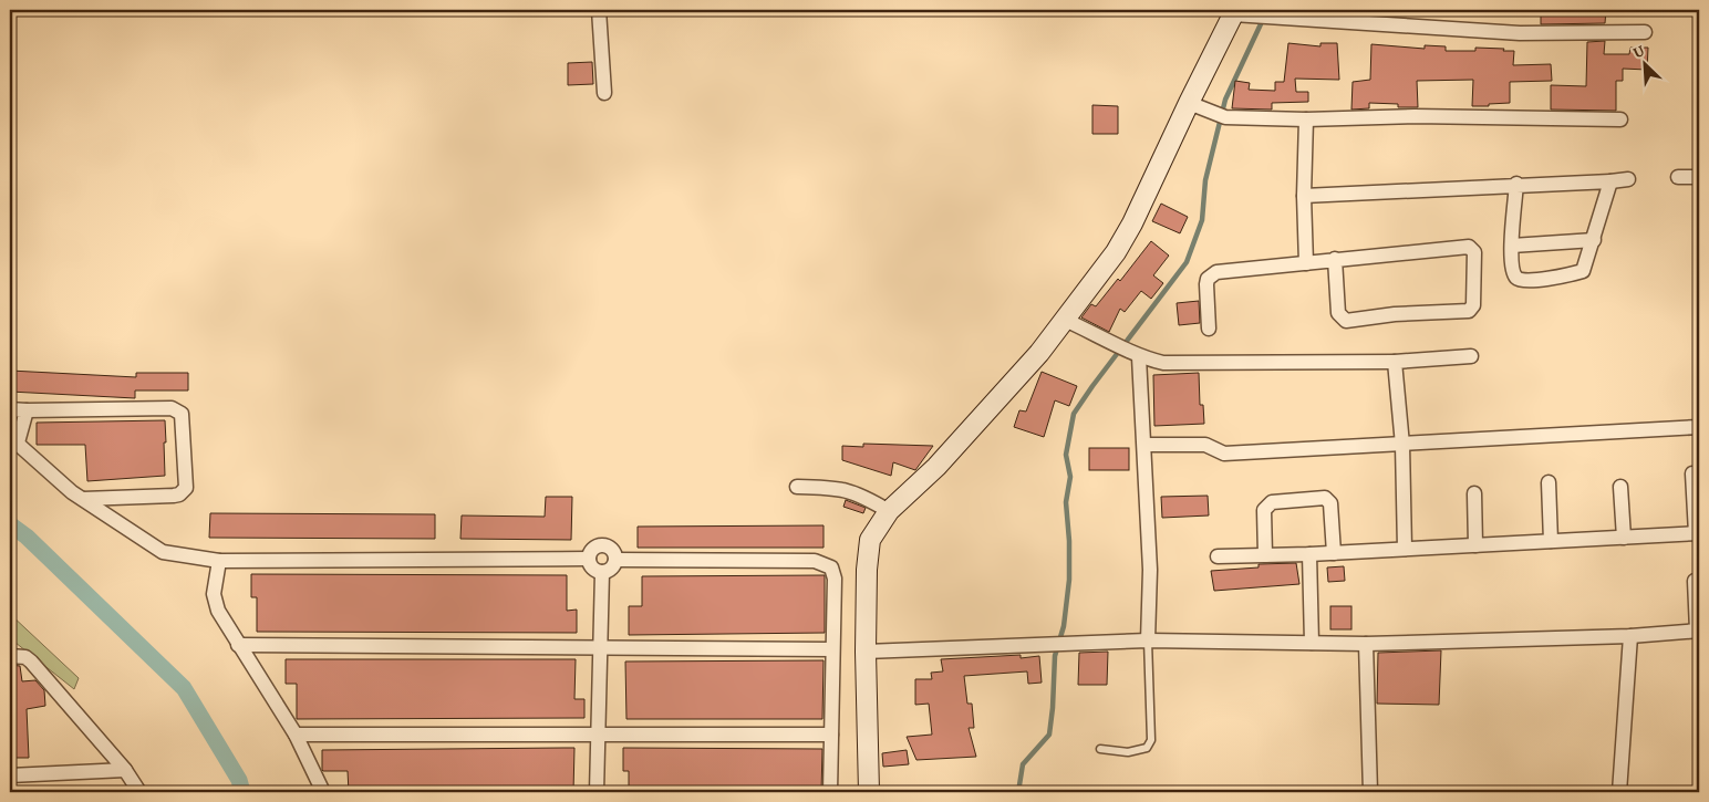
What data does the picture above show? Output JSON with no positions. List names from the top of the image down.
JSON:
{
  "north": "top left"
}
